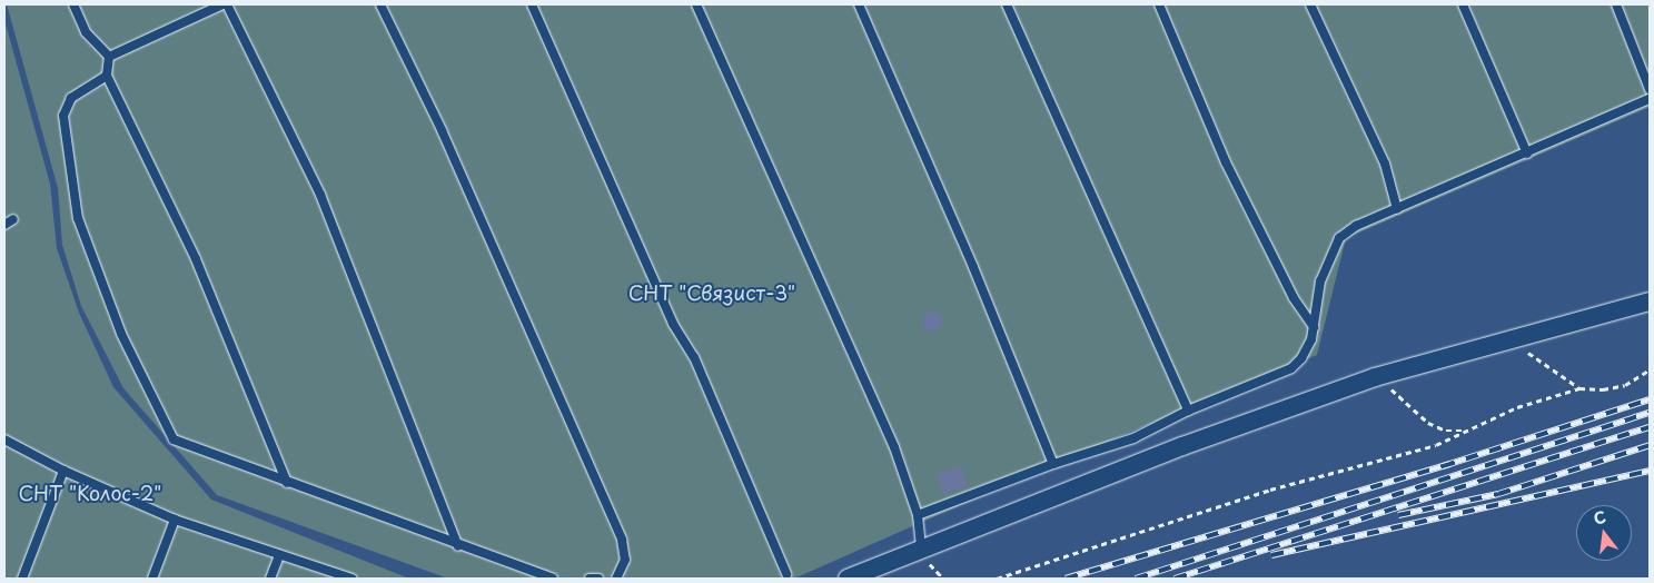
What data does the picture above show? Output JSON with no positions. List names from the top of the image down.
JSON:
{
  "parks": ["СНТ \"Связист-3\"", "СНТ \"Колос-2\""],
  "north": "top"
}
